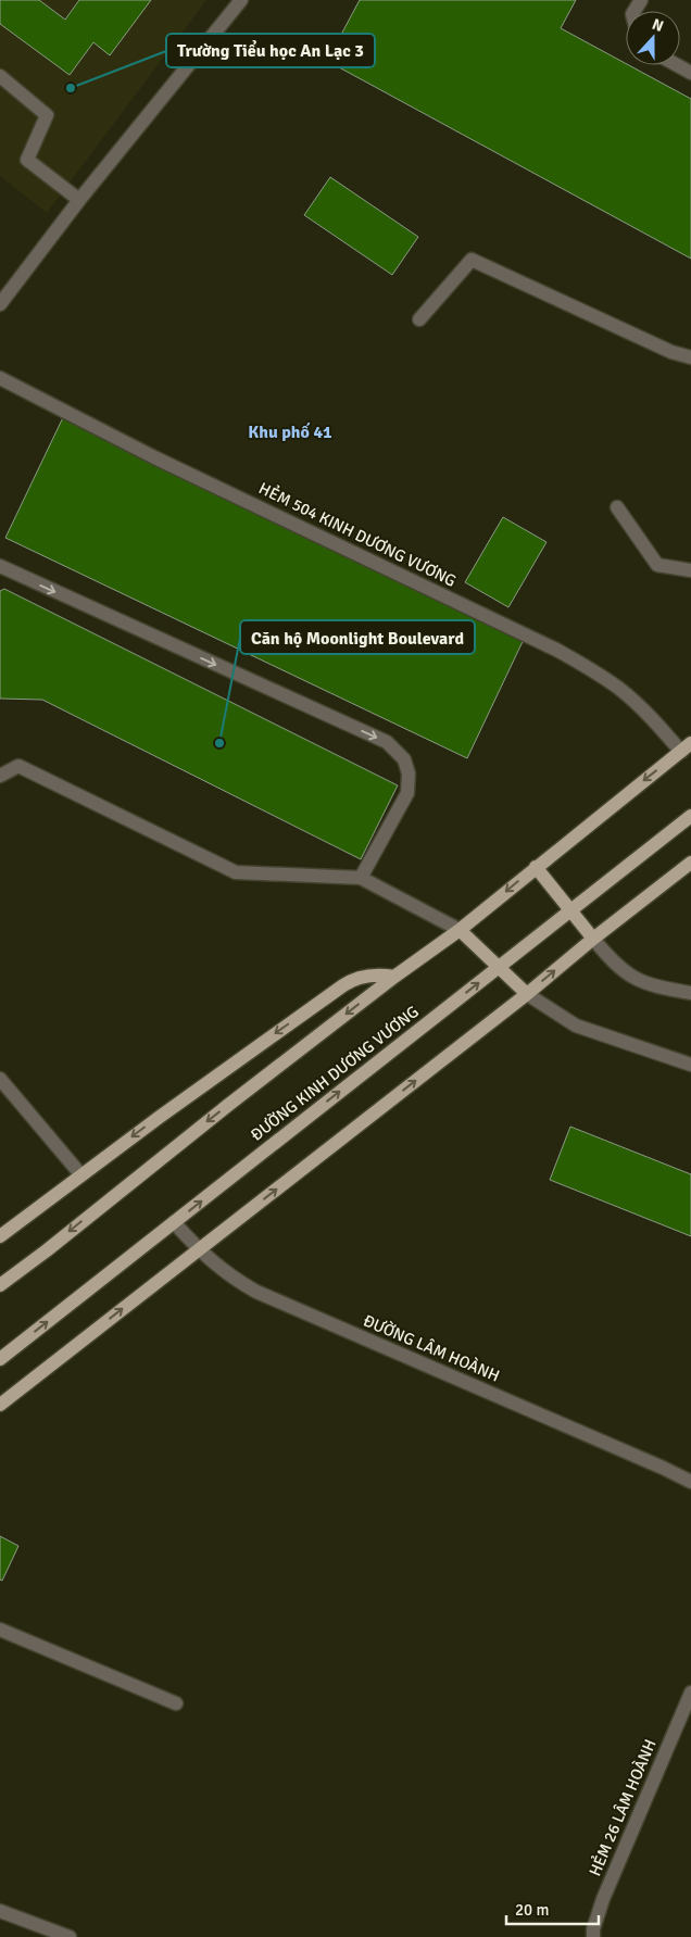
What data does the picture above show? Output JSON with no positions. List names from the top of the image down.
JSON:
{
  "streets": {
    "main road": ["ĐƯỜNG KINH DƯƠNG VƯƠNG"],
    "street": ["HẺM 504 KINH DƯƠNG VƯƠNG", "ĐƯỜNG LÂM HOÀNH", "HẺM 26 LÂM HOÀNH"]
  },
  "crossings": [
    ["ĐƯỜNG KINH DƯƠNG VƯƠNG", "ĐƯỜNG LÂM HOÀNH"]
  ],
  "districts": ["Khu phố 41"],
  "places": ["Trường Tiểu học An Lạc 3", "Căn hộ Moonlight Boulevard"],
  "scale_bar": "20 m",
  "north": "top"
}
